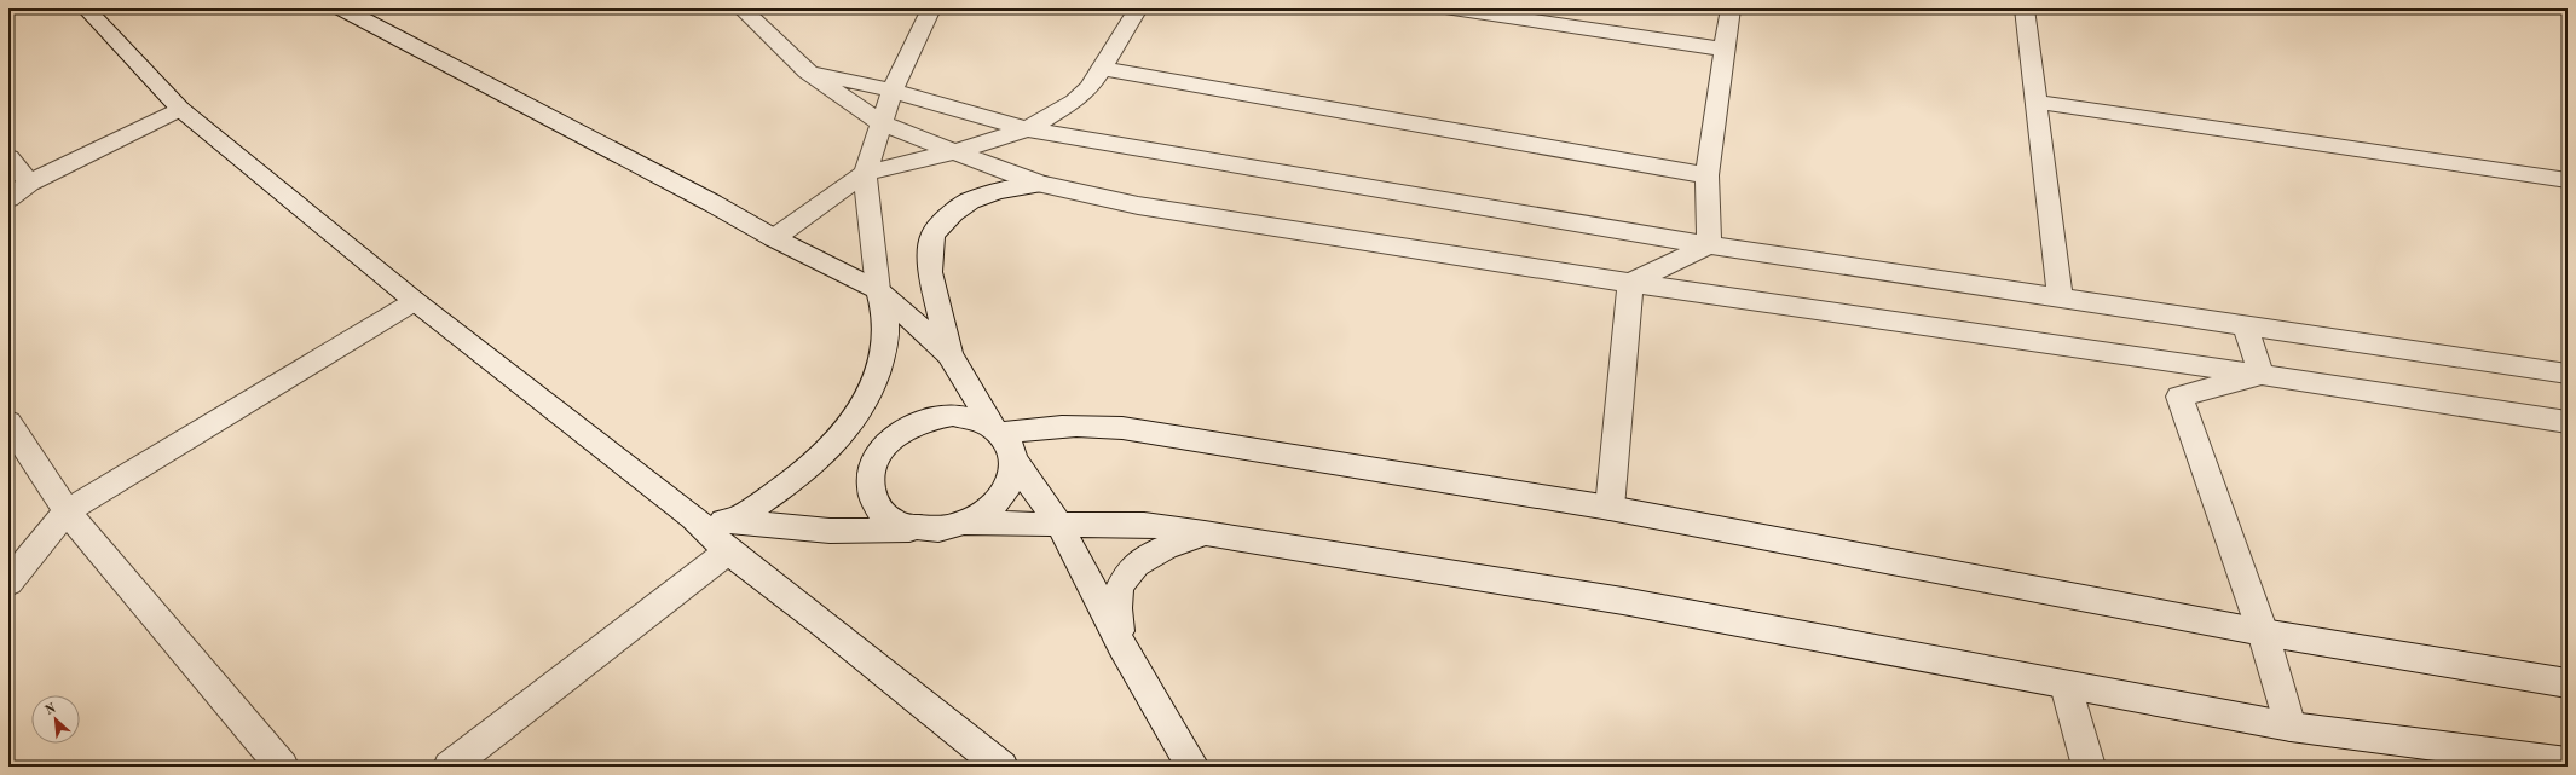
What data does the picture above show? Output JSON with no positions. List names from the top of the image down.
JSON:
{
  "north": "top left"
}
